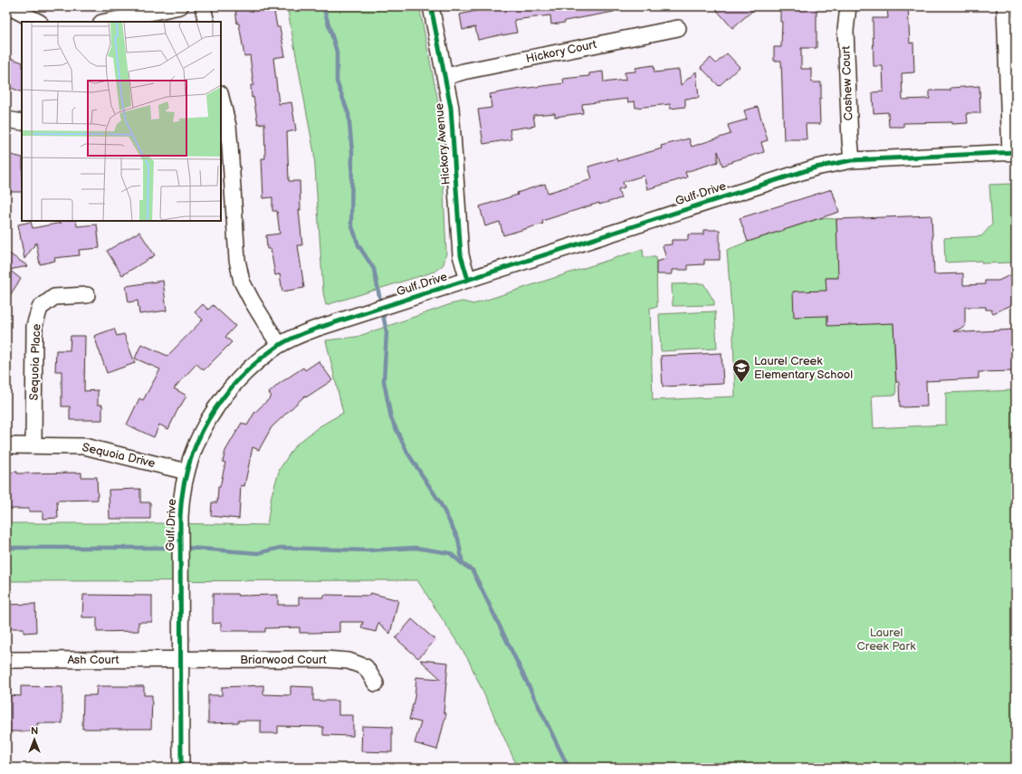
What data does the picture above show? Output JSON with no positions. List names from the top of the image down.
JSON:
{
  "streets": {
    "street": [
      "Hickory Court",
      "Cashew Court",
      "Hickory Avenue",
      "Gulf Drive",
      "Sequoia Place",
      "Sequoia Drive",
      "Ash Court",
      "Briarwood Court"
    ]
  },
  "crossings": [
    ["Hickory Court", "Hickory Avenue"],
    ["Cashew Court", "Gulf Drive"],
    ["Hickory Avenue", "Gulf Drive"],
    ["Gulf Drive", "Sequoia Drive"],
    ["Gulf Drive", "Ash Court"],
    ["Gulf Drive", "Briarwood Court"],
    ["Sequoia Place", "Sequoia Drive"],
    ["Ash Court", "Briarwood Court"]
  ],
  "parks": ["Laurel Creek Park"],
  "places": {
    "school or university": ["Laurel Creek Elementary School"]
  },
  "north": "top"
}
